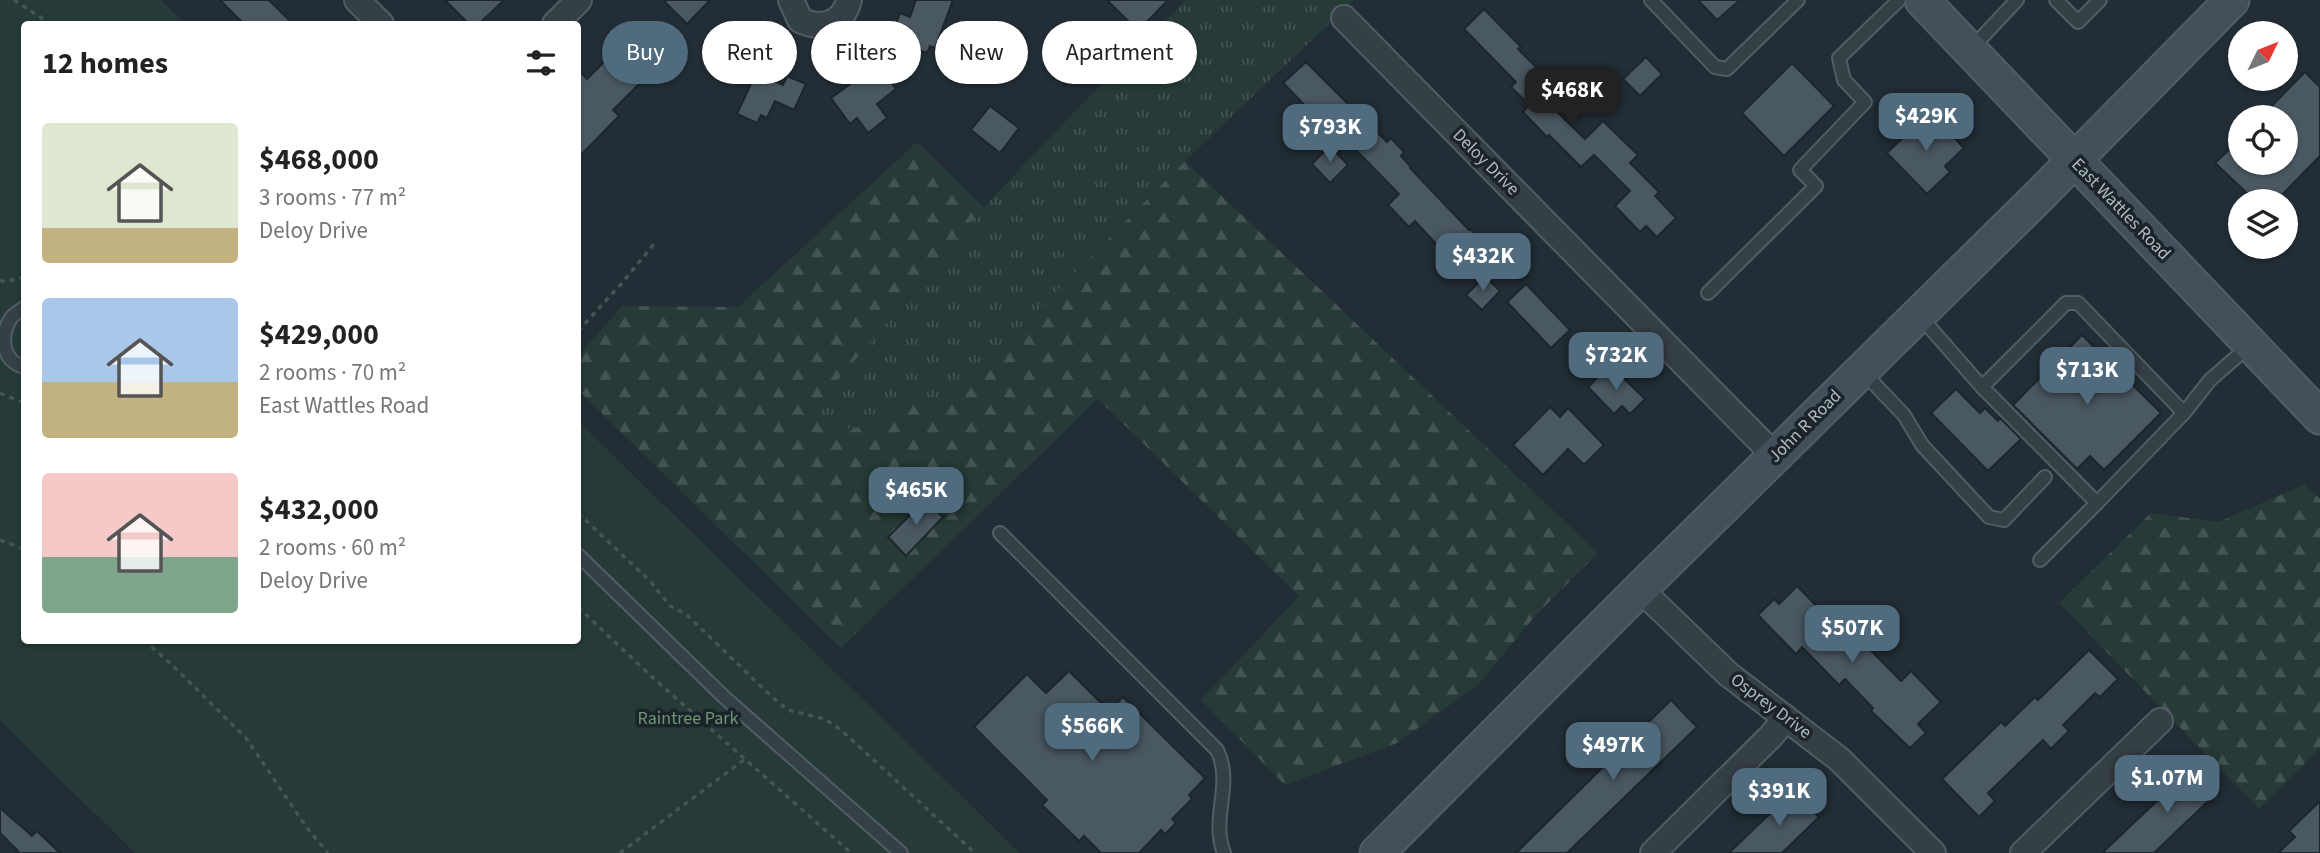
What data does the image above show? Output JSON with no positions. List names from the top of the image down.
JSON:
{
  "streets": {
    "main road": ["East Wattles Road", "John R Road"],
    "street": ["Deloy Drive", "Osprey Drive"]
  },
  "crossings": [
    ["Deloy Drive", "John R Road"],
    ["East Wattles Road", "John R Road"],
    ["John R Road", "Osprey Drive"]
  ],
  "parks": ["Raintree Park"],
  "north": "top right",
  "page": {
    "chip": [
      "Buy",
      "Rent",
      "Filters",
      "New",
      "Apartment"
    ],
    "heading": "12 homes",
    "price": [
      "$468K",
      "$429K",
      "$793K",
      "$432K",
      "$732K",
      "$713K",
      "$465K",
      "$507K",
      "$566K",
      "$497K",
      "$1.07M",
      "$391K"
    ],
    "list": [
      {
        "name": "$468,000",
        "note": "3 rooms · 77 m² · Deloy Drive"
      },
      {
        "name": "$429,000",
        "note": "2 rooms · 70 m² · East Wattles Road"
      },
      {
        "name": "$432,000",
        "note": "2 rooms · 60 m² · Deloy Drive"
      }
    ]
  }
}
